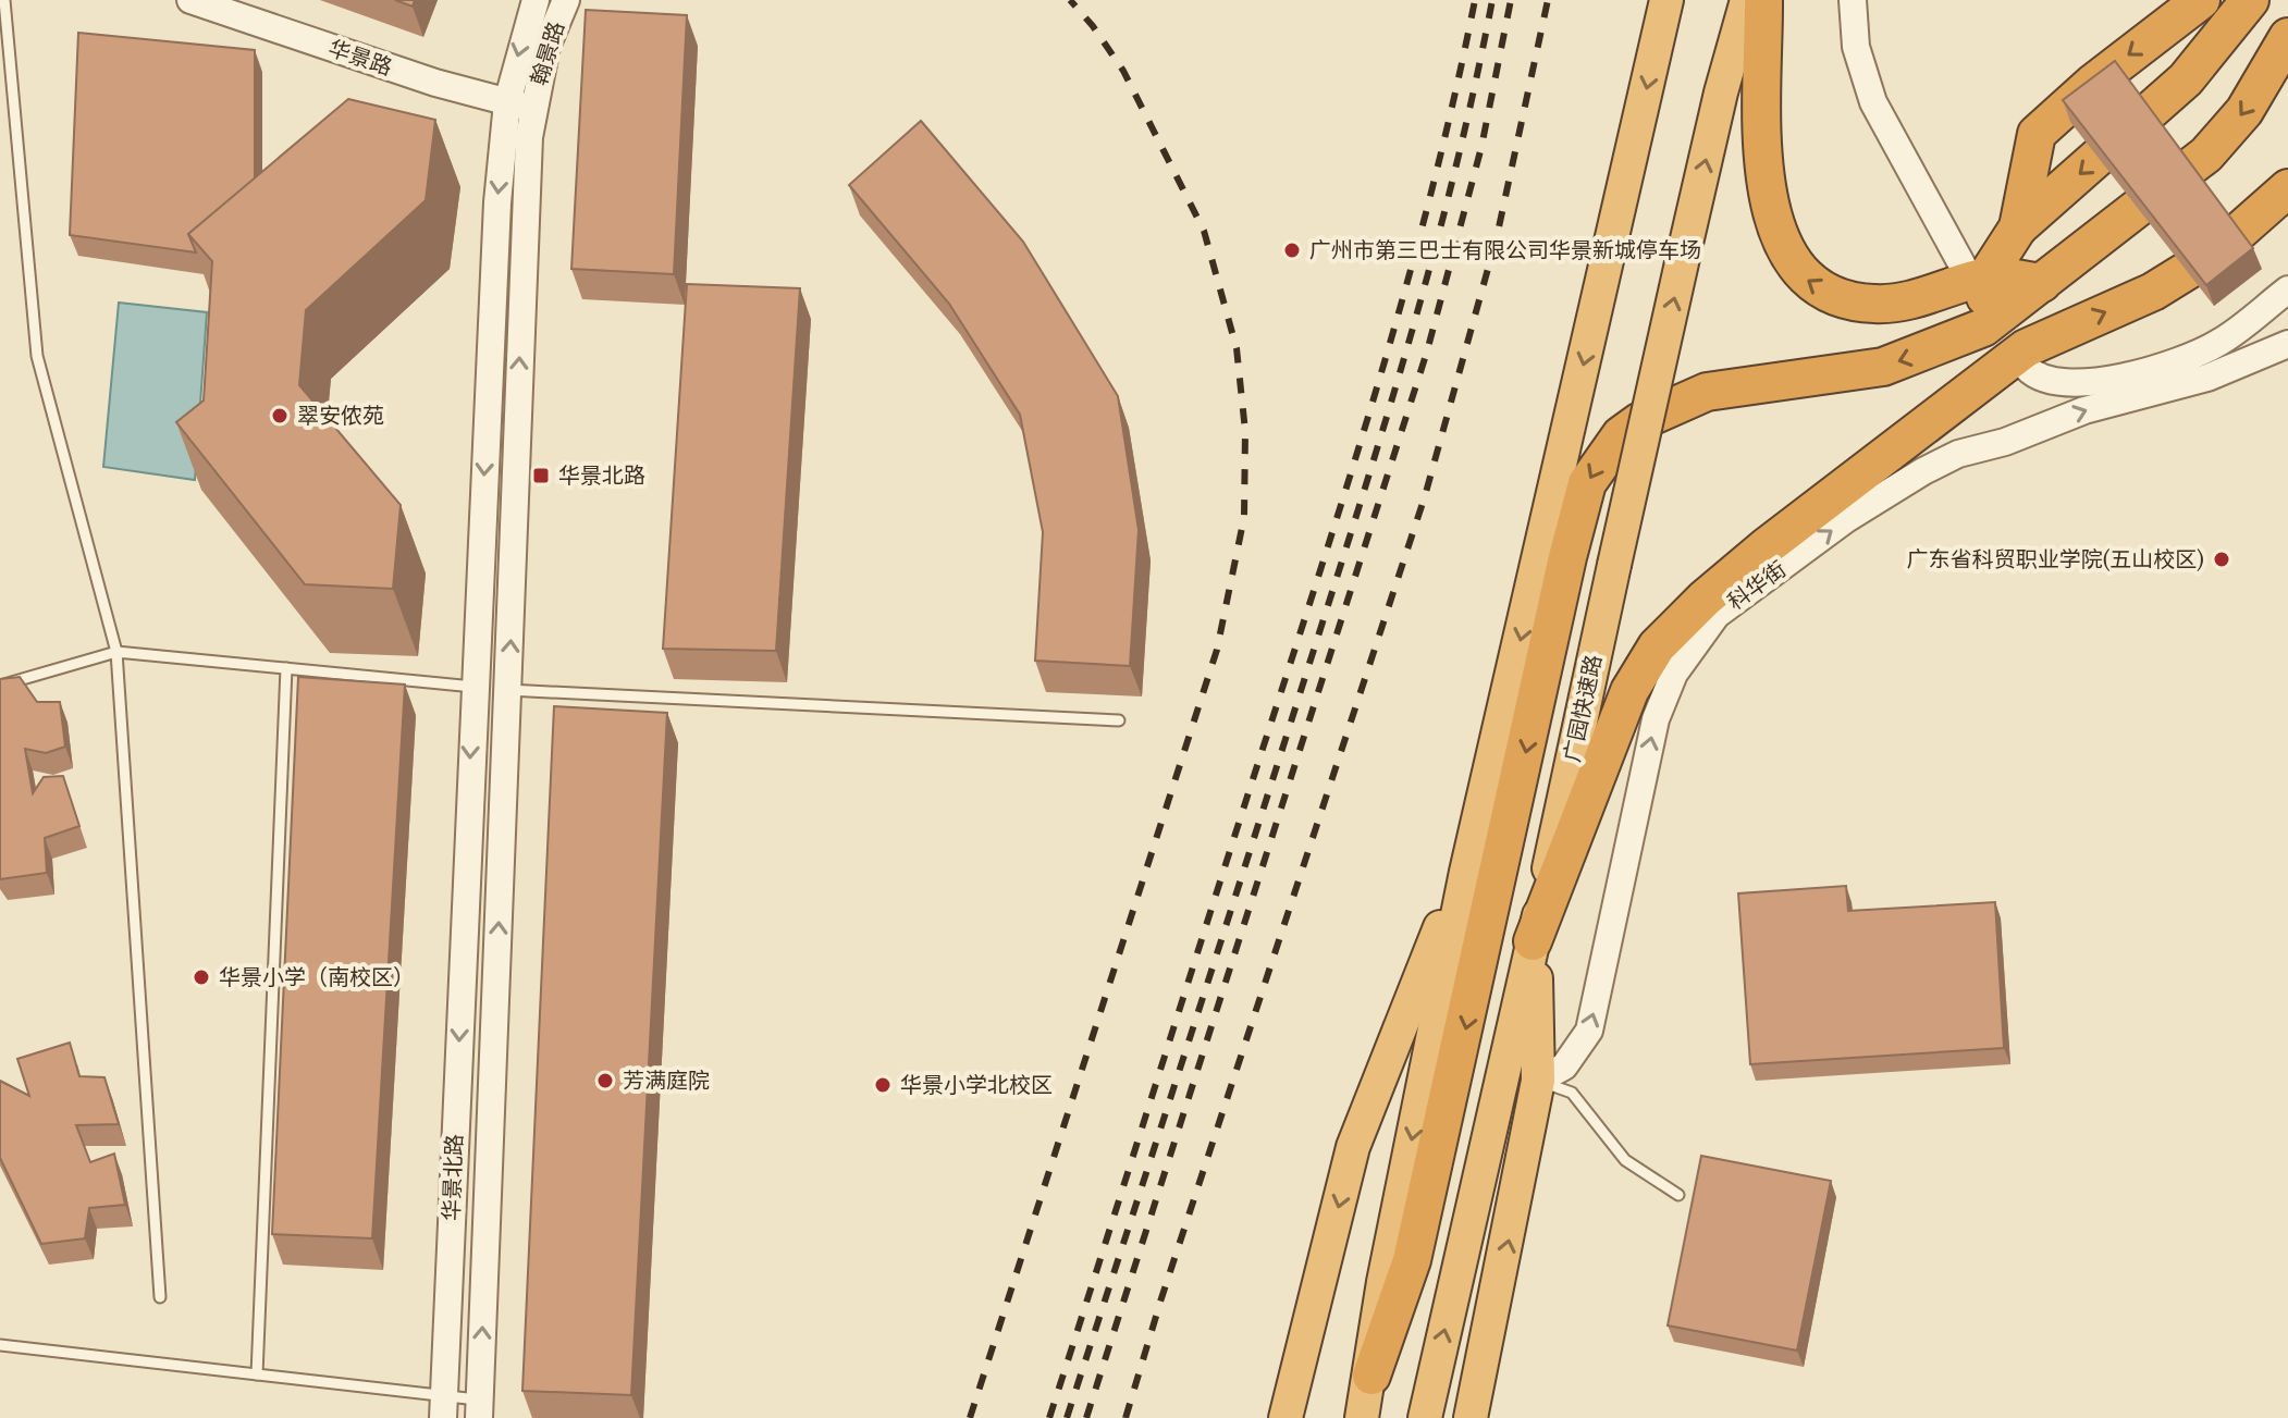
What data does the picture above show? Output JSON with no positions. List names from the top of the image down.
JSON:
{
  "streets": {
    "highway": ["广园快速路"],
    "street": [
      "翰景路",
      "华景路",
      "科华街",
      "华景北路"
    ]
  },
  "crossings": [
    ["翰景路", "华景路"],
    ["翰景路", "华景北路"],
    ["华景路", "华景北路"]
  ],
  "one_way": ["科华街"],
  "places": {
    "other": [
      "广州市第三巴士有限公司华景新城停车场",
      "翠安侬苑",
      "广东省科贸职业学院(五山校区)",
      "华景小学（南校区）",
      "芳满庭院",
      "华景小学北校区"
    ],
    "transit": ["华景北路"]
  }
}
